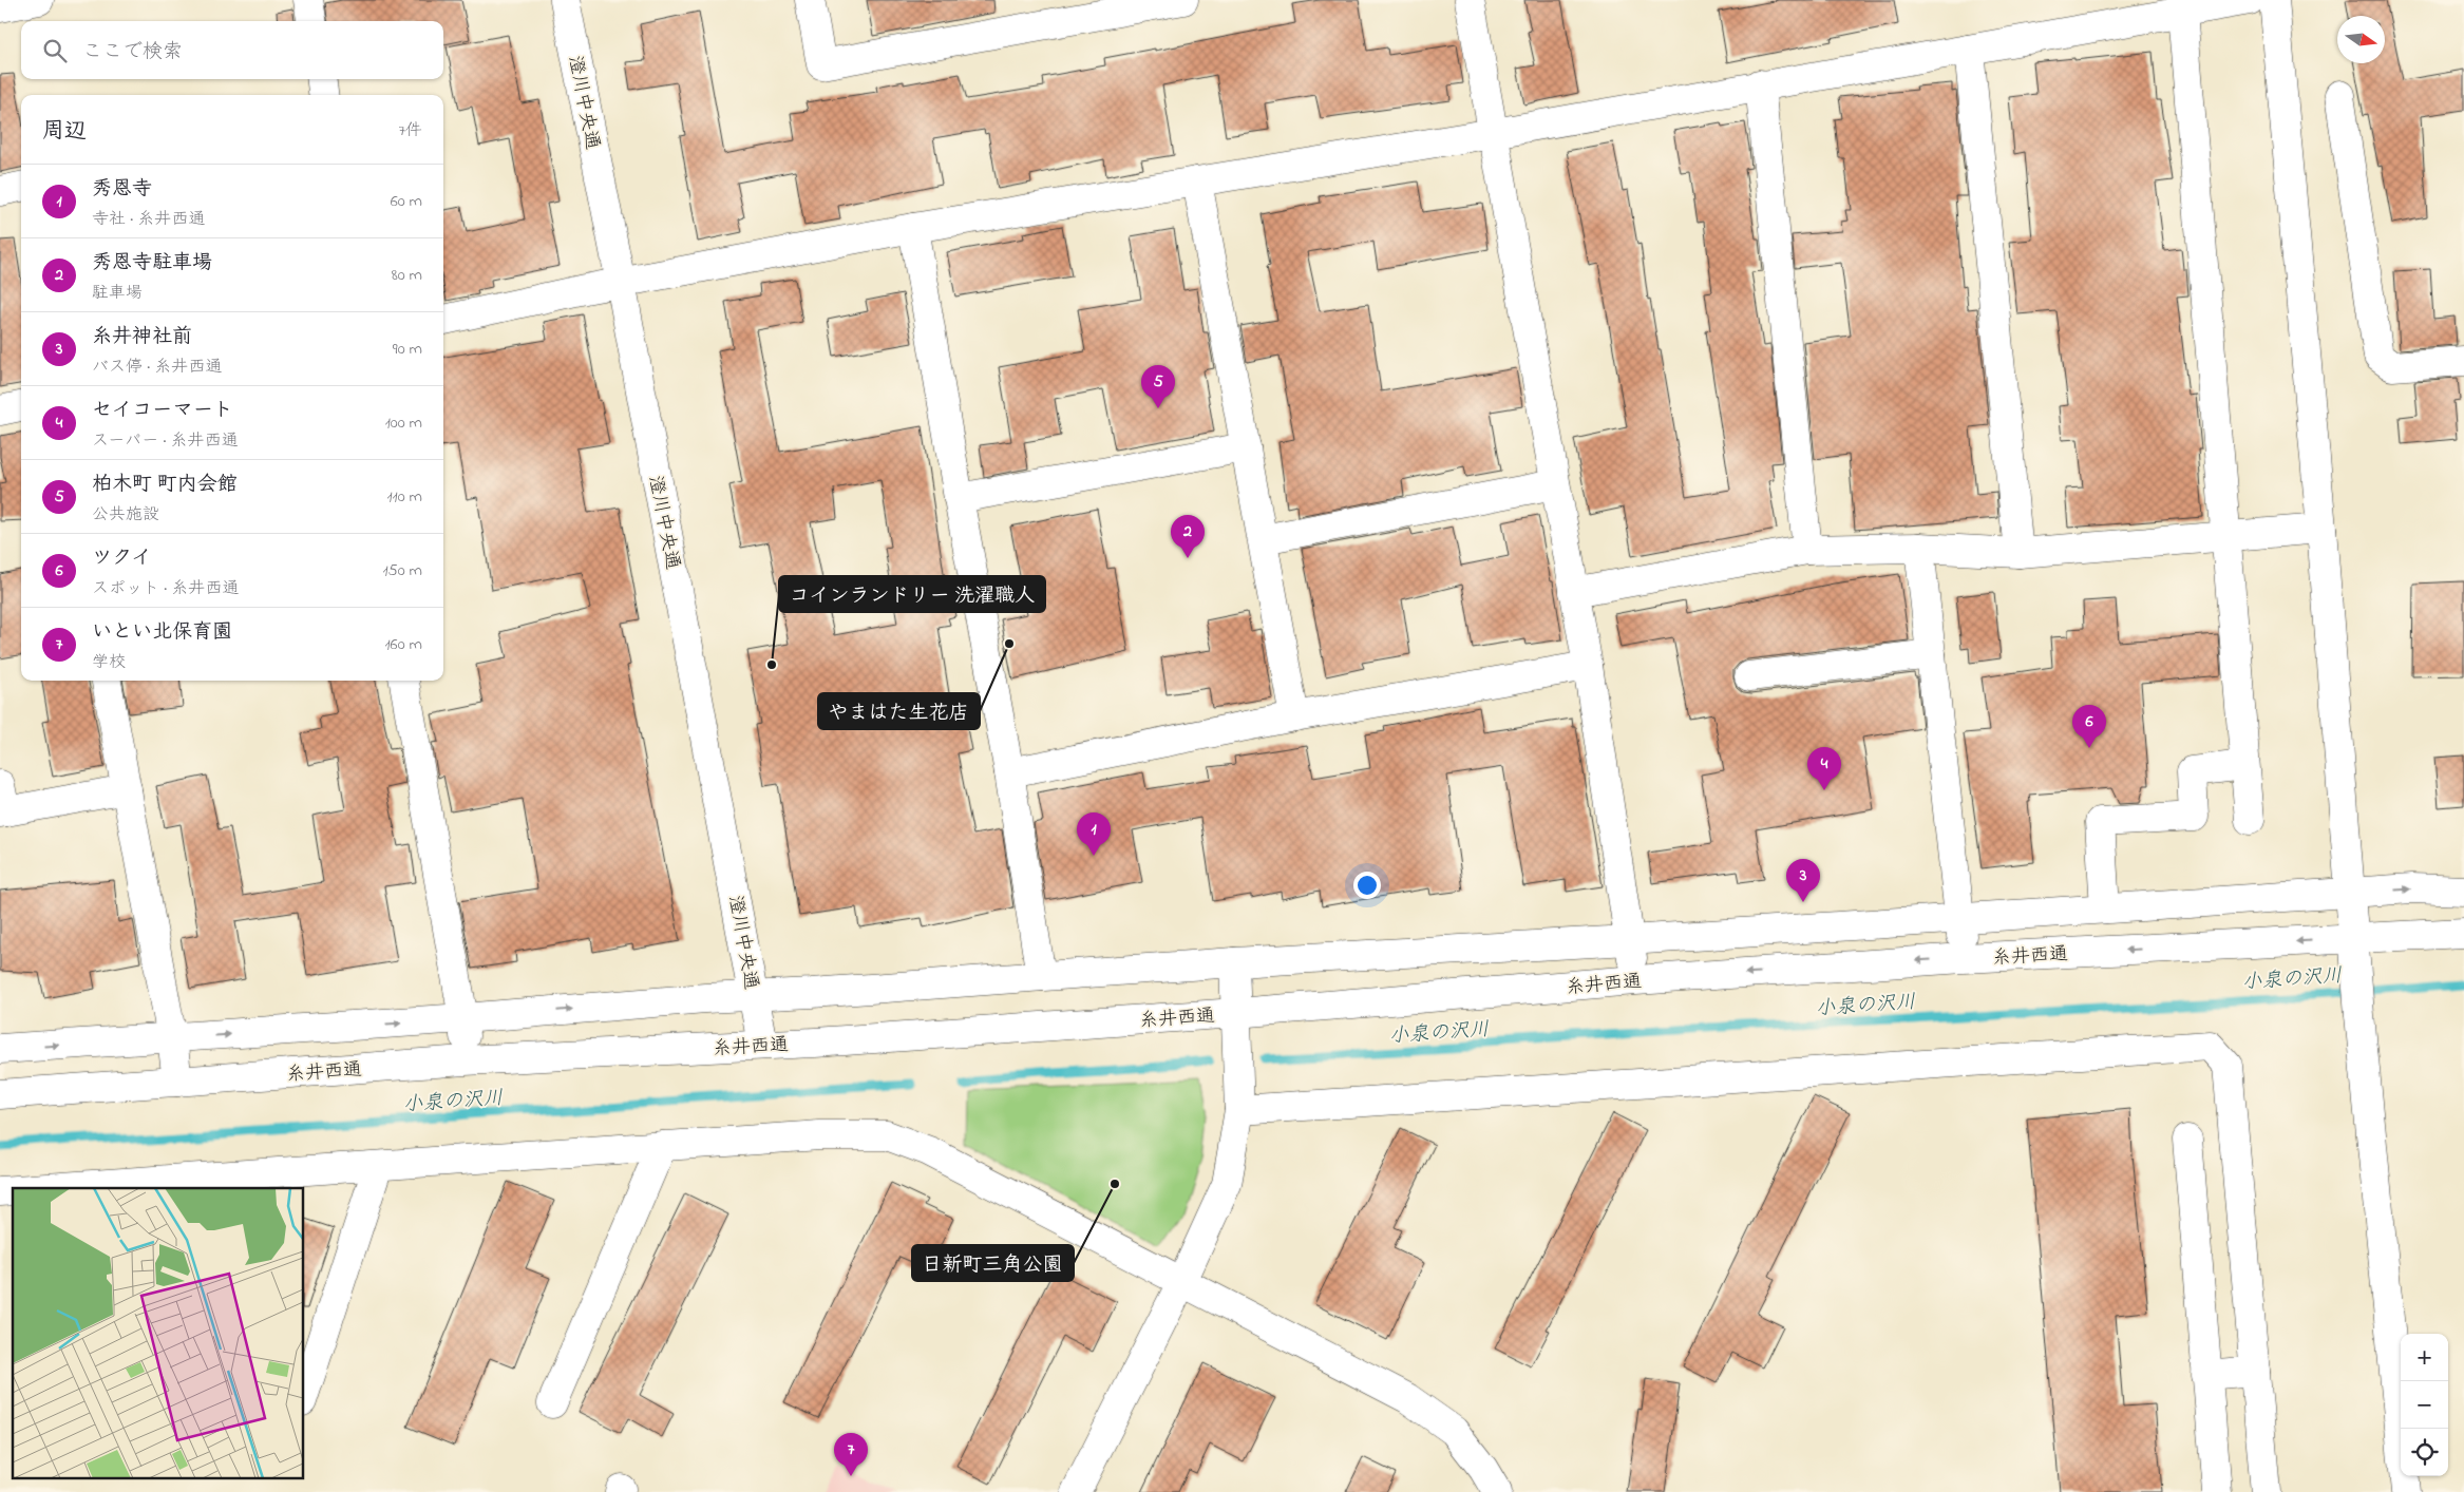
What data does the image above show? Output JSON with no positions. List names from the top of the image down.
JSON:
{
  "streets": {
    "street": ["澄川中央通", "糸井西通"]
  },
  "crossings": [
    ["澄川中央通", "糸井西通"]
  ],
  "water": ["小泉の沢川"],
  "places": ["やまはた生花店", "コインランドリー 洗濯職人", "日新町三角公園"],
  "north": "right",
  "page": {
    "search": "ここで検索",
    "heading": ["周辺", "7件"],
    "list": [
      {
        "mark": "1",
        "name": "秀恩寺",
        "note": "寺社 · 糸井西通",
        "value": "60 m"
      },
      {
        "mark": "2",
        "name": "秀恩寺駐車場",
        "note": "駐車場",
        "value": "80 m"
      },
      {
        "mark": "3",
        "name": "糸井神社前",
        "note": "バス停 · 糸井西通",
        "value": "90 m"
      },
      {
        "mark": "4",
        "name": "セイコーマート",
        "note": "スーパー · 糸井西通",
        "value": "100 m"
      },
      {
        "mark": "5",
        "name": "柏木町 町内会館",
        "note": "公共施設",
        "value": "110 m"
      },
      {
        "mark": "6",
        "name": "ツクイ",
        "note": "スポット · 糸井西通",
        "value": "150 m"
      },
      {
        "mark": "7",
        "name": "いとい北保育園",
        "note": "学校",
        "value": "160 m"
      }
    ],
    "pins": [
      "5",
      "2",
      "6",
      "4",
      "1",
      "3",
      "7"
    ],
    "map_buttons": ["+", "−"]
  }
}
